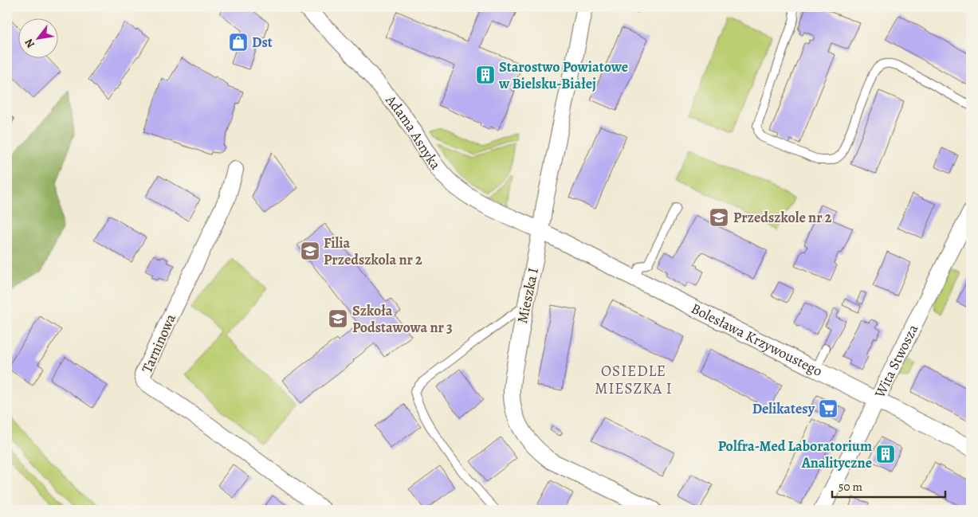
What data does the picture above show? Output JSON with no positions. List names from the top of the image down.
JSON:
{
  "streets": {
    "street": [
      "Adama Asnyka",
      "Mieszka I",
      "Bolesława Krzywoustego",
      "Tarninowa",
      "Wita Stwosza"
    ]
  },
  "crossings": [
    ["Adama Asnyka", "Mieszka I"],
    ["Adama Asnyka", "Bolesława Krzywoustego"],
    ["Mieszka I", "Bolesława Krzywoustego"],
    ["Bolesława Krzywoustego", "Wita Stwosza"]
  ],
  "districts": ["OSIEDLE MIESZKA I"],
  "places": {
    "shop": ["Dst"],
    "building": ["Starostwo Powiatowe w Bielsku-Białej", "Polfra-Med Laboratorium Analityczne"],
    "school or university": ["Przedszkole nr 2", "Filia Przedszkola nr 2", "Szkoła Podstawowa nr 3"],
    "supermarket": ["Delikatesy"]
  },
  "scale_bar": "50 m",
  "north": "bottom left"
}
